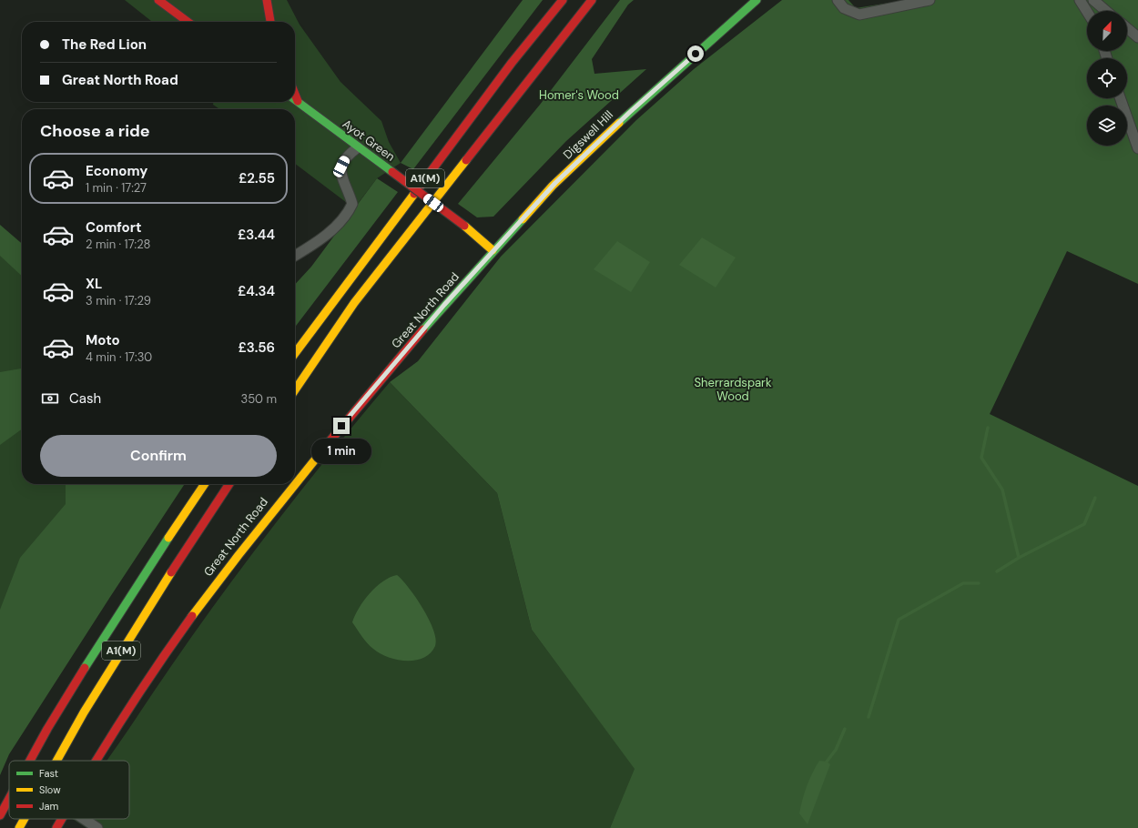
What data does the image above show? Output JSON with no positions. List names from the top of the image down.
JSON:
{
  "streets": {
    "main road": [
      "Digswell Hill",
      "Ayot Green",
      "A1(M)",
      "Great North Road"
    ]
  },
  "crossings": [
    ["Digswell Hill", "Ayot Green"],
    ["Digswell Hill", "Great North Road"],
    ["Ayot Green", "Great North Road"]
  ],
  "parks": ["Homer's Wood", "Sherrardspark Wood"],
  "legend": ["Fast", "Slow", "Jam"],
  "north": "top right",
  "page": {
    "banner": ["The Red Lion", "Great North Road"],
    "heading": "Choose a ride",
    "list": [
      {
        "name": "Economy",
        "note": "1 min · 17:27",
        "value": "£2.55"
      },
      {
        "name": "Comfort",
        "note": "2 min · 17:28",
        "value": "£3.44"
      },
      {
        "name": "XL",
        "note": "3 min · 17:29",
        "value": "£4.34"
      },
      {
        "name": "Moto",
        "note": "4 min · 17:30",
        "value": "£3.56"
      }
    ],
    "pay": ["Cash", "350 m"],
    "buttons": "Confirm",
    "bubble": "1 min"
  }
}
